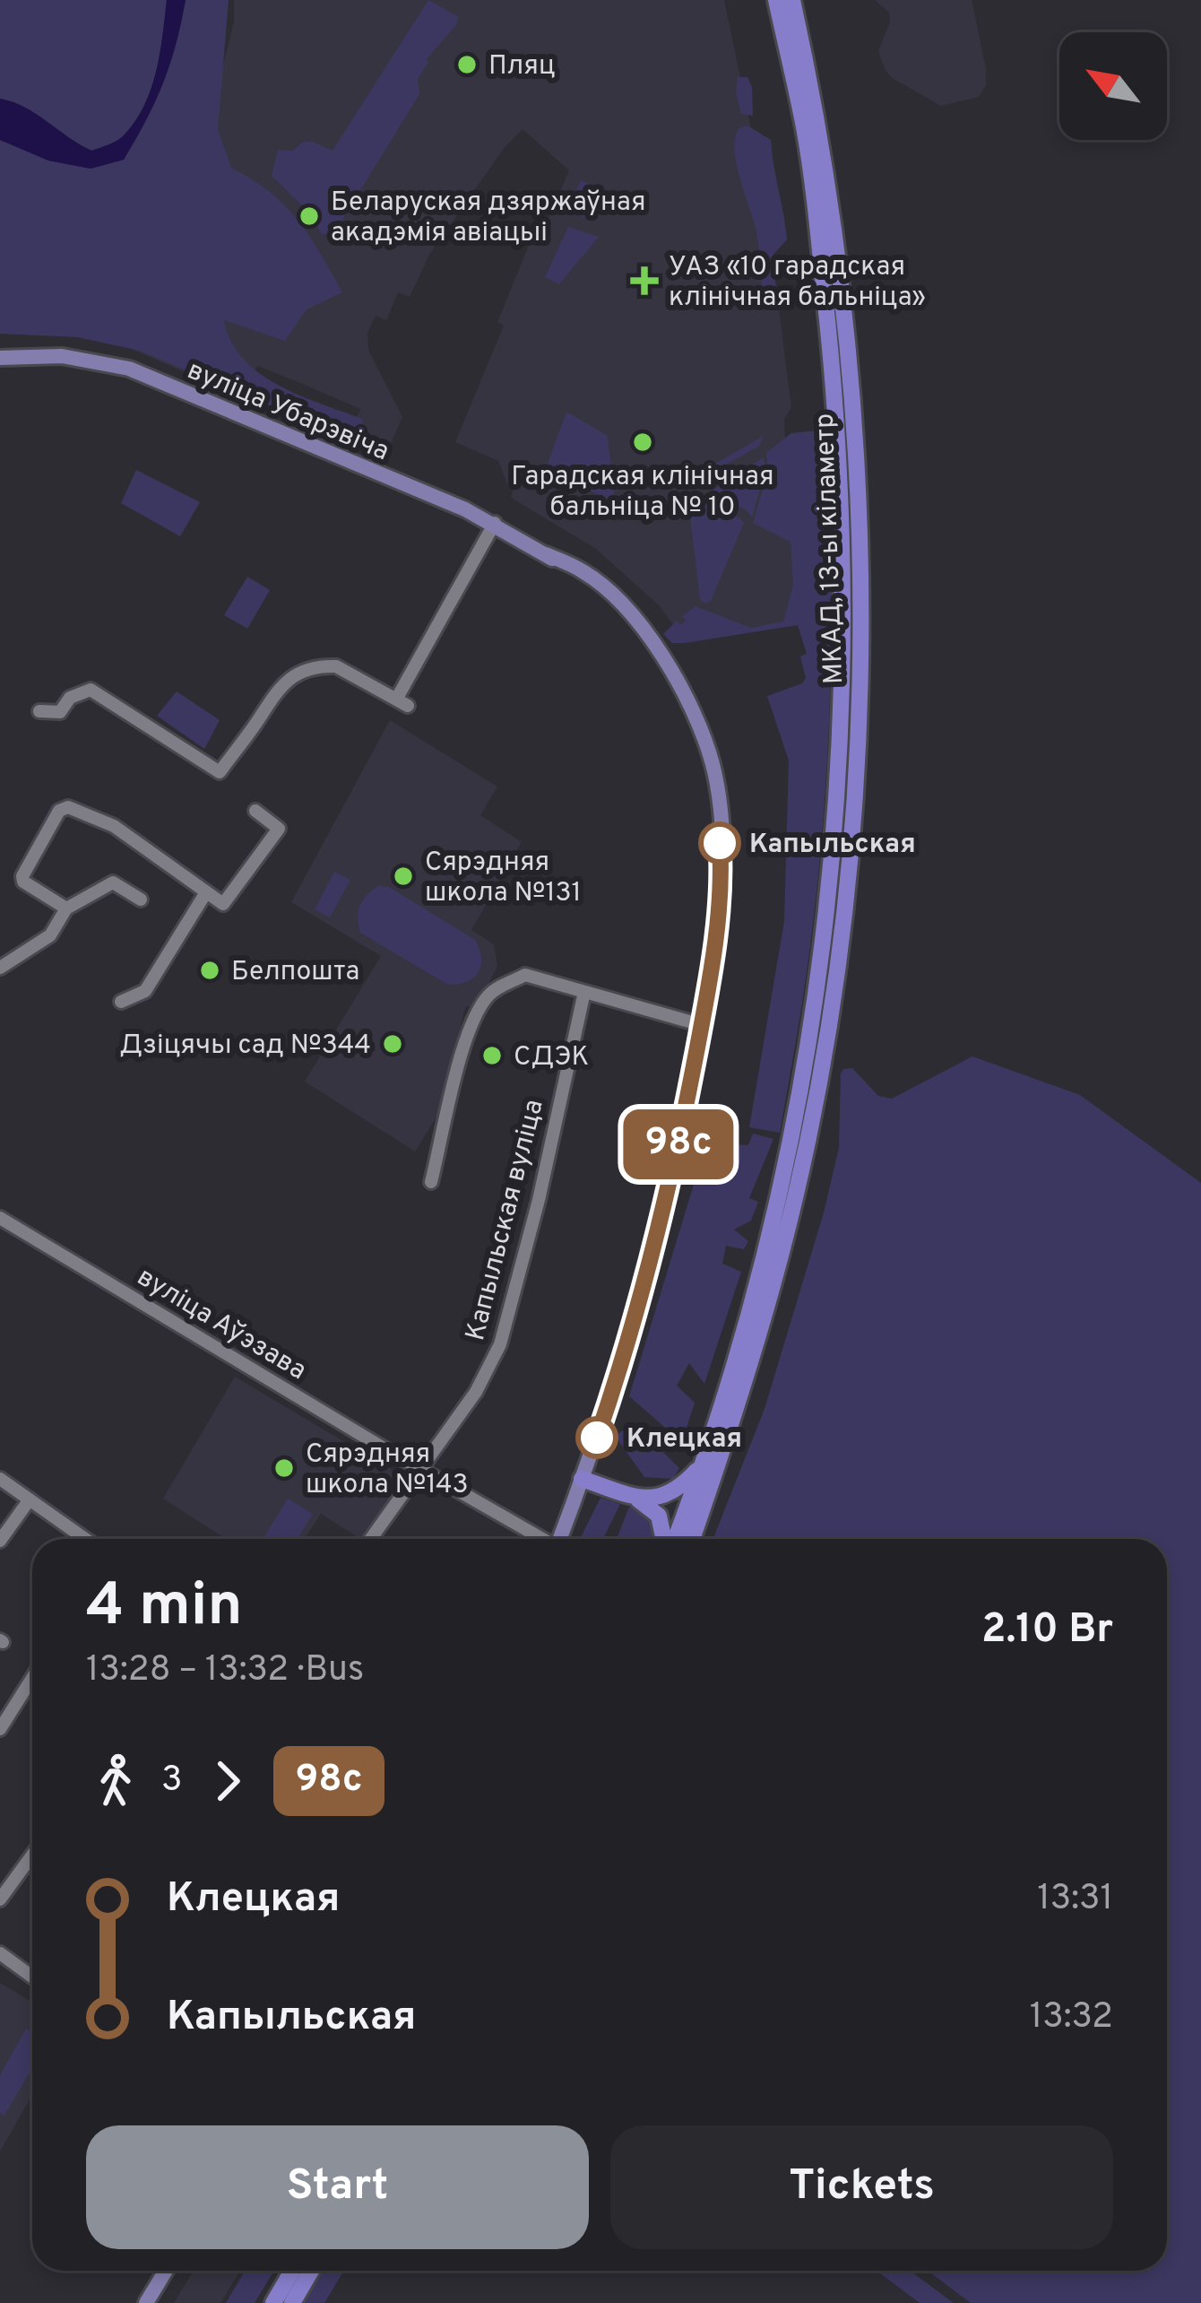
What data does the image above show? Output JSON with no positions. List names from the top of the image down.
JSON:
{
  "streets": {
    "highway": ["МКАД, 13-ы кіламетр"],
    "main road": ["вуліца Убарэвіча"],
    "street": ["Капыльская вуліца", "вуліца Аўэзава"]
  },
  "crossings": [
    ["Капыльская вуліца", "вуліца Аўэзава"]
  ],
  "places": {
    "other": [
      "Пляц",
      "Беларуская дзяржаўная акадэмія авіацыі",
      "Гарадская клінічная бальніца № 10",
      "Капыльская",
      "Сярэдняя школа №131",
      "Белпошта",
      "Дзіцячы сад №344",
      "СДЭК",
      "Клецкая",
      "Сярэдняя школа №143"
    ],
    "health": ["УАЗ «10 гарадская клінічная бальніца»"]
  },
  "lines": ["bus line 98с"],
  "north": "top left",
  "page": {
    "on_map": "98с",
    "heading": ["4 min", "13:28 – 13:32 · Bus", "2.10 Br"],
    "legs": ["3", "98с"],
    "list": [
      {
        "name": "Клецкая",
        "value": "13:31"
      },
      {
        "name": "Капыльская",
        "value": "13:32"
      }
    ],
    "buttons": ["Start", "Tickets"]
  }
}
